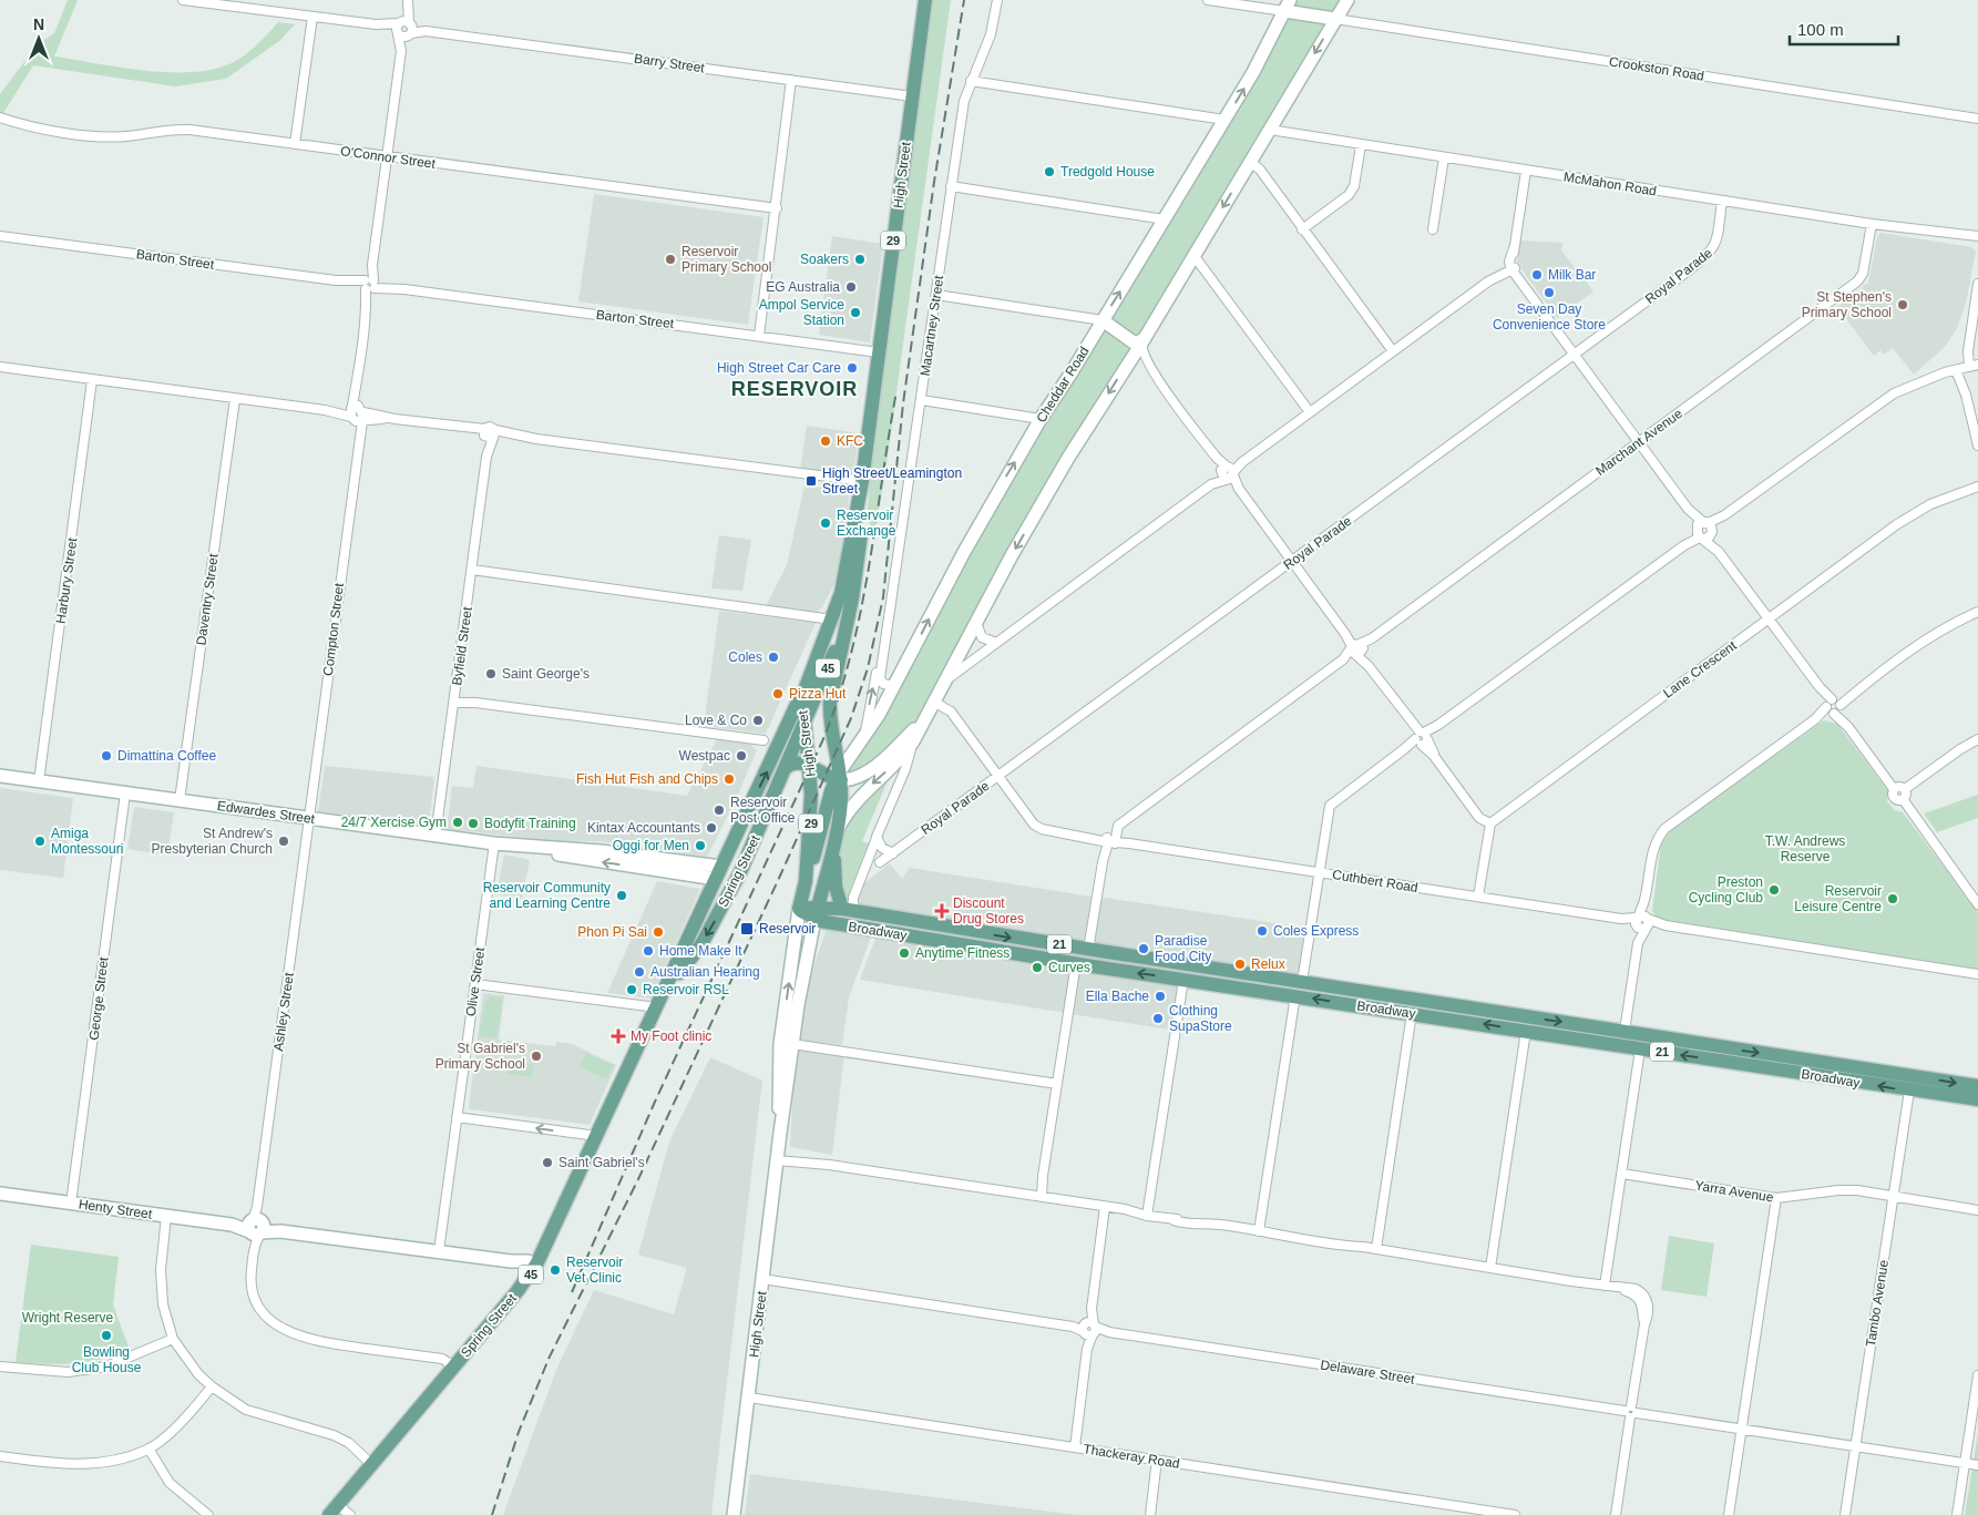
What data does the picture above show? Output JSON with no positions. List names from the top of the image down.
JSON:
{
  "streets": {
    "main road": [
      "High Street",
      "29",
      "Cheddar Road",
      "45",
      "Edwardes Street",
      "Spring Street",
      "Broadway",
      "21",
      "Henty Street"
    ],
    "street": [
      "Barry Street",
      "Crookston Road",
      "O'Connor Street",
      "McMahon Road",
      "Barton Street",
      "Royal Parade",
      "Macartney Street",
      "Marchant Avenue",
      "Harbury Street",
      "Daventry Street",
      "Compton Street",
      "Byfield Street",
      "Lane Crescent",
      "Cuthbert Road",
      "Olive Street",
      "George Street",
      "Ashley Street",
      "Yarra Avenue",
      "Tambo Avenue",
      "Delaware Street",
      "Thackeray Road"
    ]
  },
  "crossings": [
    ["Barry Street", "High Street"],
    ["High Street", "Barton Street"],
    ["High Street", "Cheddar Road"],
    ["High Street", "Spring Street"],
    ["High Street", "Broadway"],
    ["High Street", "Delaware Street"],
    ["High Street", "Thackeray Road"],
    ["McMahon Road", "Royal Parade"],
    ["McMahon Road", "Marchant Avenue"],
    ["Barton Street", "Compton Street"],
    ["Royal Parade", "Cuthbert Road"],
    ["Macartney Street", "Cheddar Road"],
    ["Marchant Avenue", "Cuthbert Road"],
    ["Harbury Street", "Edwardes Street"],
    ["Daventry Street", "Edwardes Street"],
    ["Compton Street", "Edwardes Street"],
    ["Compton Street", "Ashley Street"],
    ["Byfield Street", "Edwardes Street"],
    ["Edwardes Street", "Spring Street"],
    ["Edwardes Street", "Olive Street"],
    ["Edwardes Street", "George Street"],
    ["Edwardes Street", "Ashley Street"],
    ["Spring Street", "Ashley Street"],
    ["Broadway", "Tambo Avenue"],
    ["George Street", "Henty Street"],
    ["Ashley Street", "Henty Street"],
    ["Yarra Avenue", "Tambo Avenue"],
    ["Tambo Avenue", "Delaware Street"]
  ],
  "districts": ["RESERVOIR"],
  "parks": ["T.W. Andrews Reserve", "Wright Reserve"],
  "places": {
    "other": [
      "Tredgold House",
      "Reservoir Primary School",
      "Soakers",
      "Milk Bar",
      "EG Australia",
      "Seven Day Convenience Store",
      "St Stephen's Primary School",
      "Ampol Service Station",
      "High Street Car Care",
      "KFC",
      "Reservoir Exchange",
      "Coles",
      "Saint George's",
      "Pizza Hut",
      "Love & Co",
      "Dimattina Coffee",
      "Westpac",
      "Fish Hut Fish and Chips",
      "Reservoir Post Office",
      "24/7 Xercise Gym",
      "Bodyfit Training",
      "Kintax Accountants",
      "Amiga Montessouri",
      "St Andrew's Presbyterian Church",
      "Oggi for Men",
      "Preston Cycling Club",
      "Reservoir Community and Learning Centre",
      "Reservoir Leisure Centre",
      "Coles Express",
      "Phon Pi Sai",
      "Paradise Food City",
      "Home Make It",
      "Anytime Fitness",
      "Relux",
      "Curves",
      "Australian Hearing",
      "Reservoir RSL",
      "Ella Bache",
      "Clothing SupaStore",
      "St Gabriel's Primary School",
      "Saint Gabriel's",
      "Reservoir Vet Clinic",
      "Bowling Club House"
    ],
    "transit": ["High Street/Leamington Street", "Reservoir"],
    "health": ["Discount Drug Stores", "My Foot clinic"]
  },
  "scale_bar": "100 m",
  "north": "top"
}
